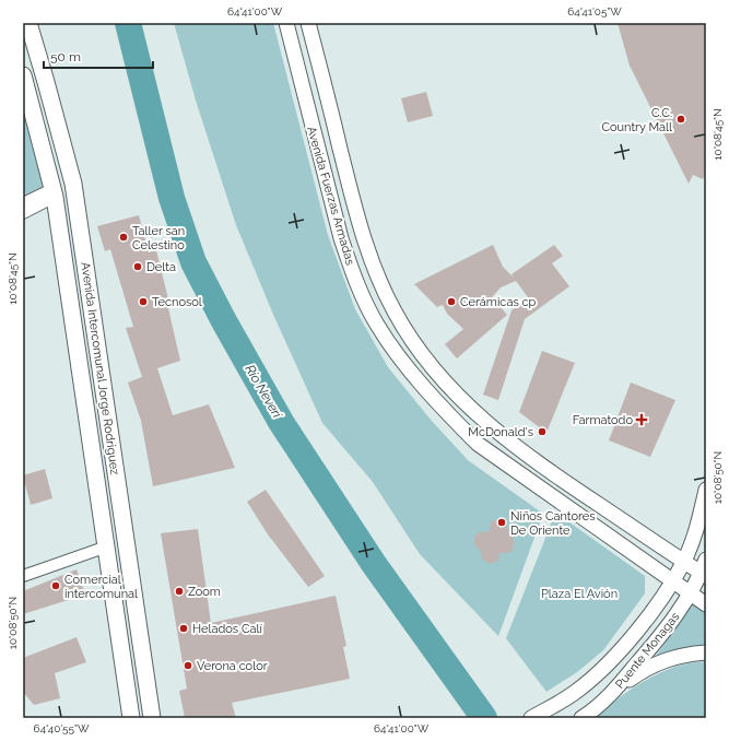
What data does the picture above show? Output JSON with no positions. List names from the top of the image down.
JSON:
{
  "streets": {
    "main road": ["Avenida Intercomunal Jorge Rodriguez"],
    "street": ["Avenida Fuerzas Armadas", "Puente Monagas"]
  },
  "crossings": [
    ["Avenida Fuerzas Armadas", "Puente Monagas"]
  ],
  "water": ["Río Neverí"],
  "parks": ["Plaza El Avión"],
  "places": {
    "other": [
      "C.C. Country Mall",
      "Taller san Celestino",
      "Delta",
      "Tecnosol",
      "Cerámicas cp",
      "McDonald's",
      "Niños Cantores De Oriente",
      "Comercial intercomunal",
      "Zoom",
      "Helados Calí",
      "Verona color"
    ],
    "health": ["Farmatodo"]
  },
  "scale_bar": "50 m",
  "coordinates": [
    "64°41'00\"W",
    "64°41'05\"W",
    "10°08'45\"N",
    "10°08'50\"N",
    "64°40'55\"W"
  ]
}
